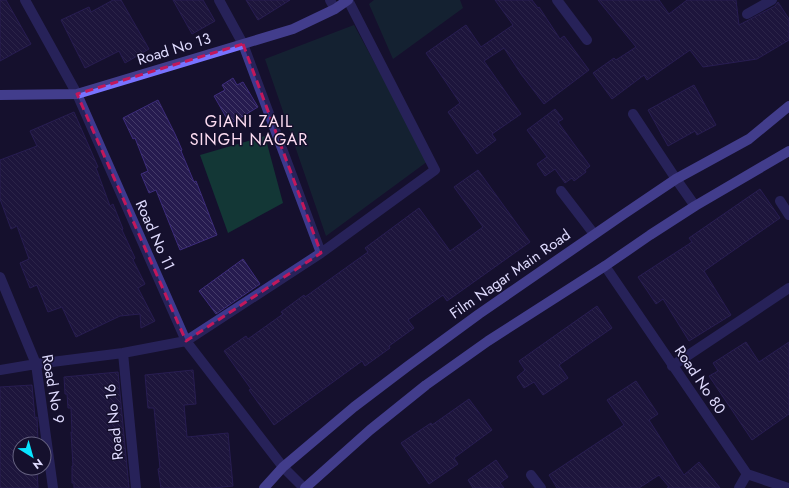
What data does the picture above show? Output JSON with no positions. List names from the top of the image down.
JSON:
{
  "streets": {
    "main road": ["Road No 13", "Film Nagar Main Road"],
    "street": [
      "Road No 11",
      "Road No 80",
      "Road No 9",
      "Road No 16"
    ]
  },
  "crossings": [
    ["Road No 13", "Road No 11"],
    ["Road No 11", "Film Nagar Main Road"]
  ],
  "districts": ["GIANI ZAIL SINGH NAGAR"],
  "north": "bottom right"
}
